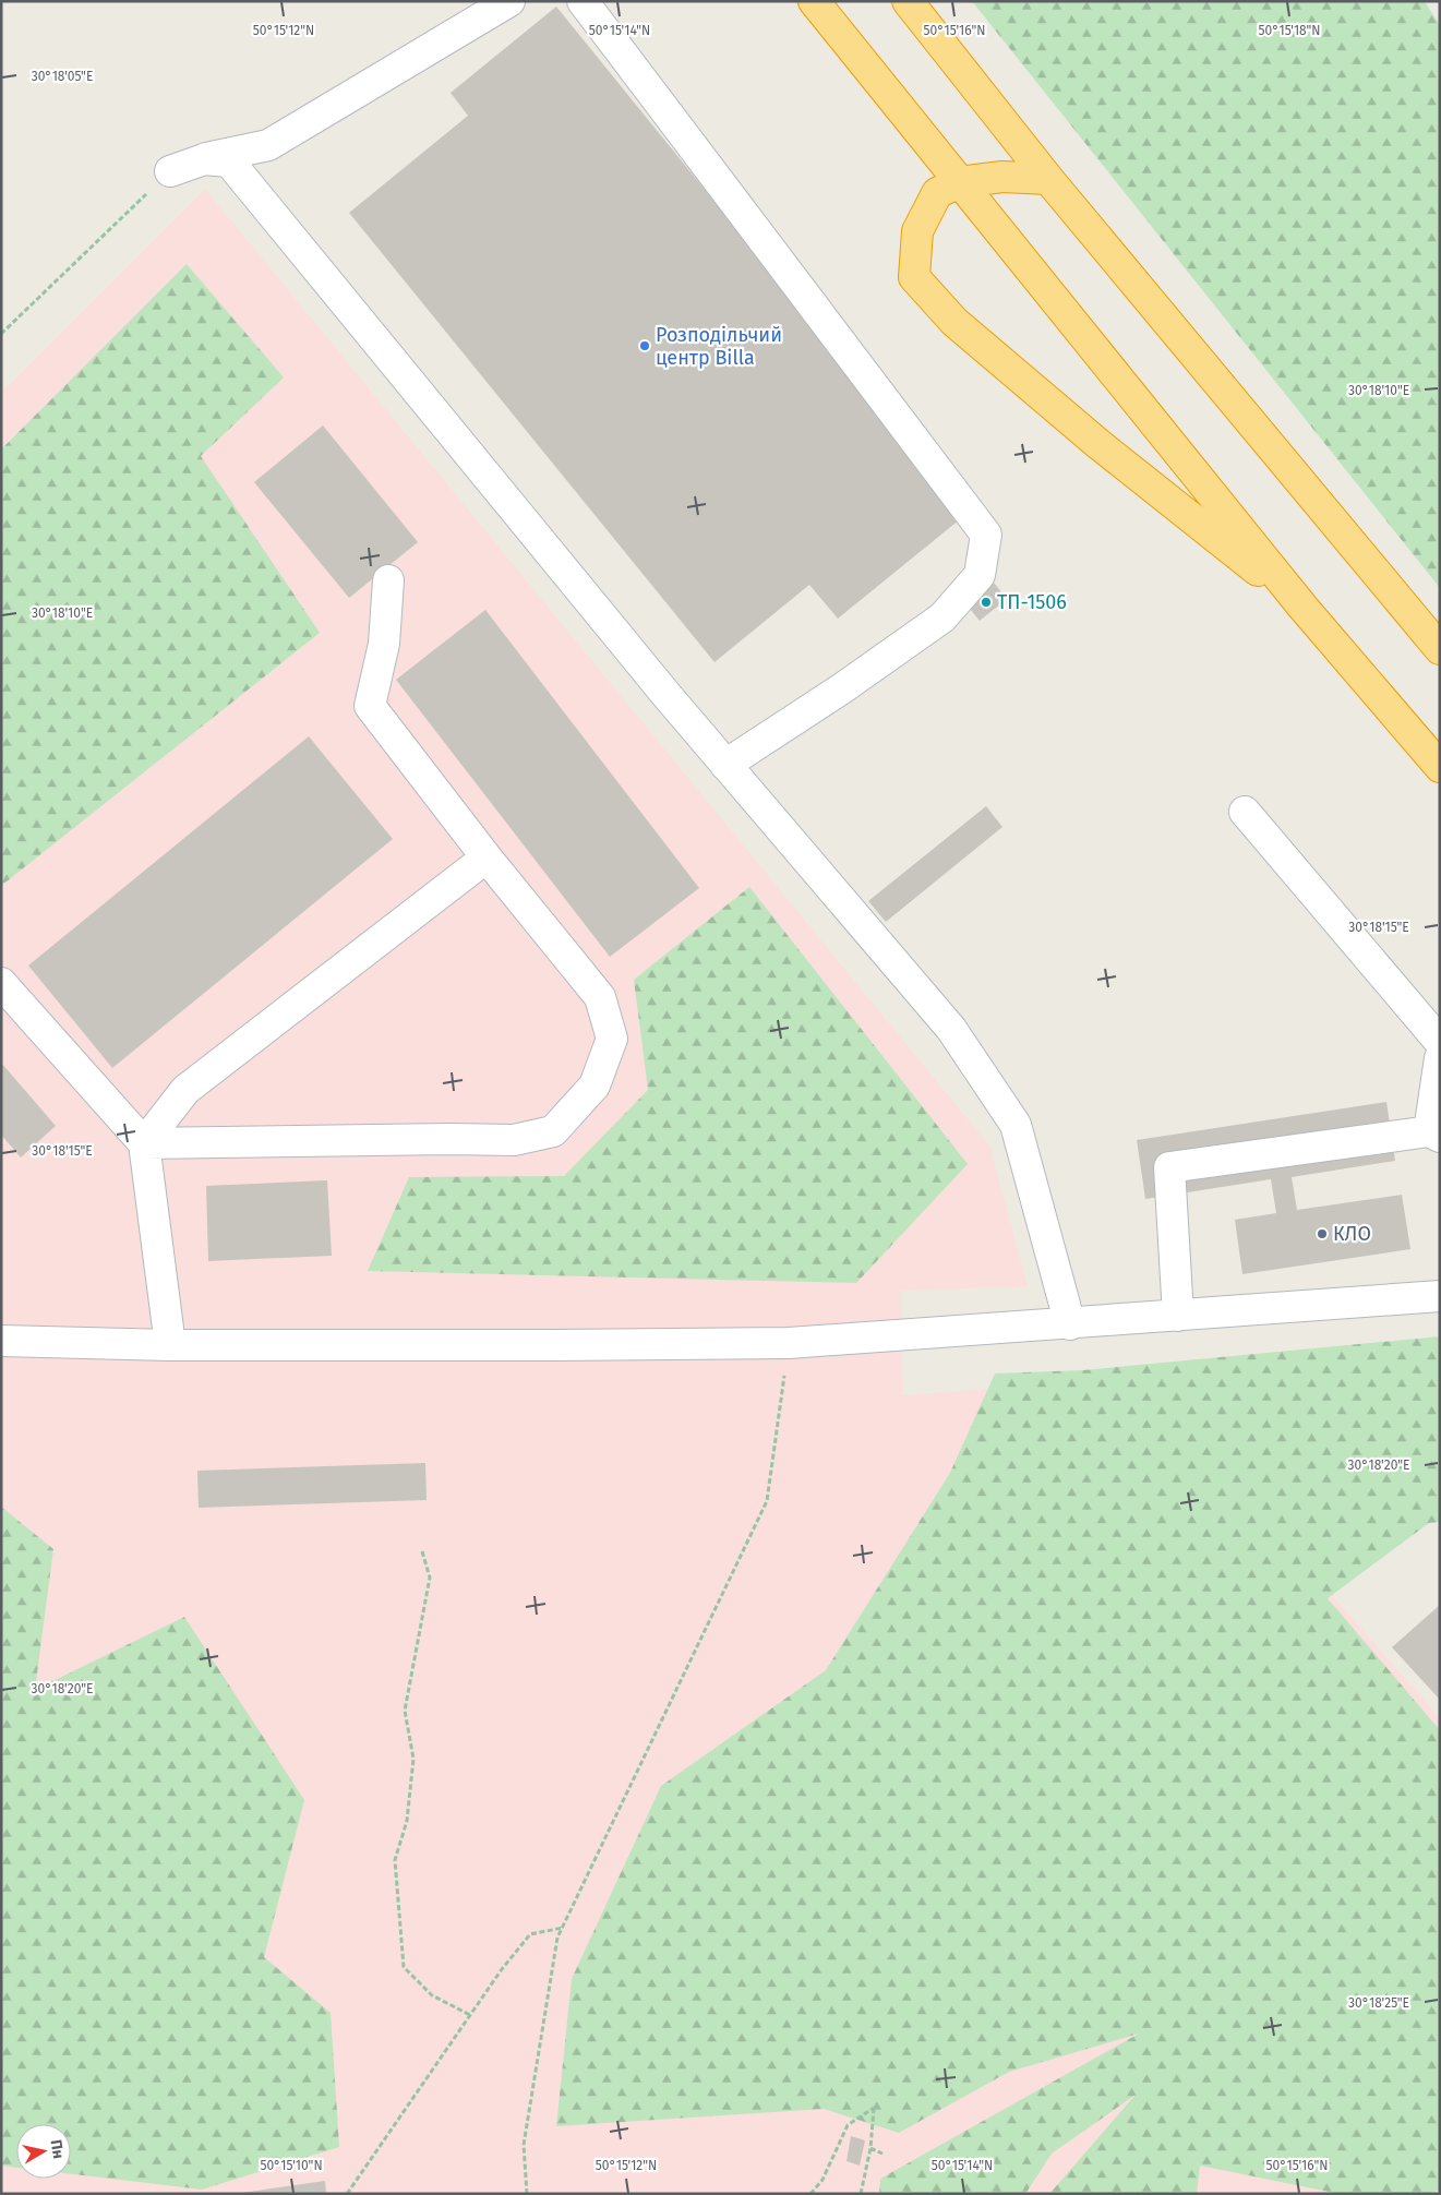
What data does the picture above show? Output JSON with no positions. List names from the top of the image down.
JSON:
{
  "places": ["Розподільчий центр Billa", "ТП-1506", "КЛО"],
  "north": "right",
  "coordinates": [
    "50°15'12\"N",
    "50°15'14\"N",
    "50°15'16\"N",
    "50°15'18\"N",
    "30°18'05\"E",
    "30°18'10\"E",
    "30°18'15\"E",
    "30°18'20\"E",
    "30°18'25\"E",
    "50°15'10\"N"
  ]
}
